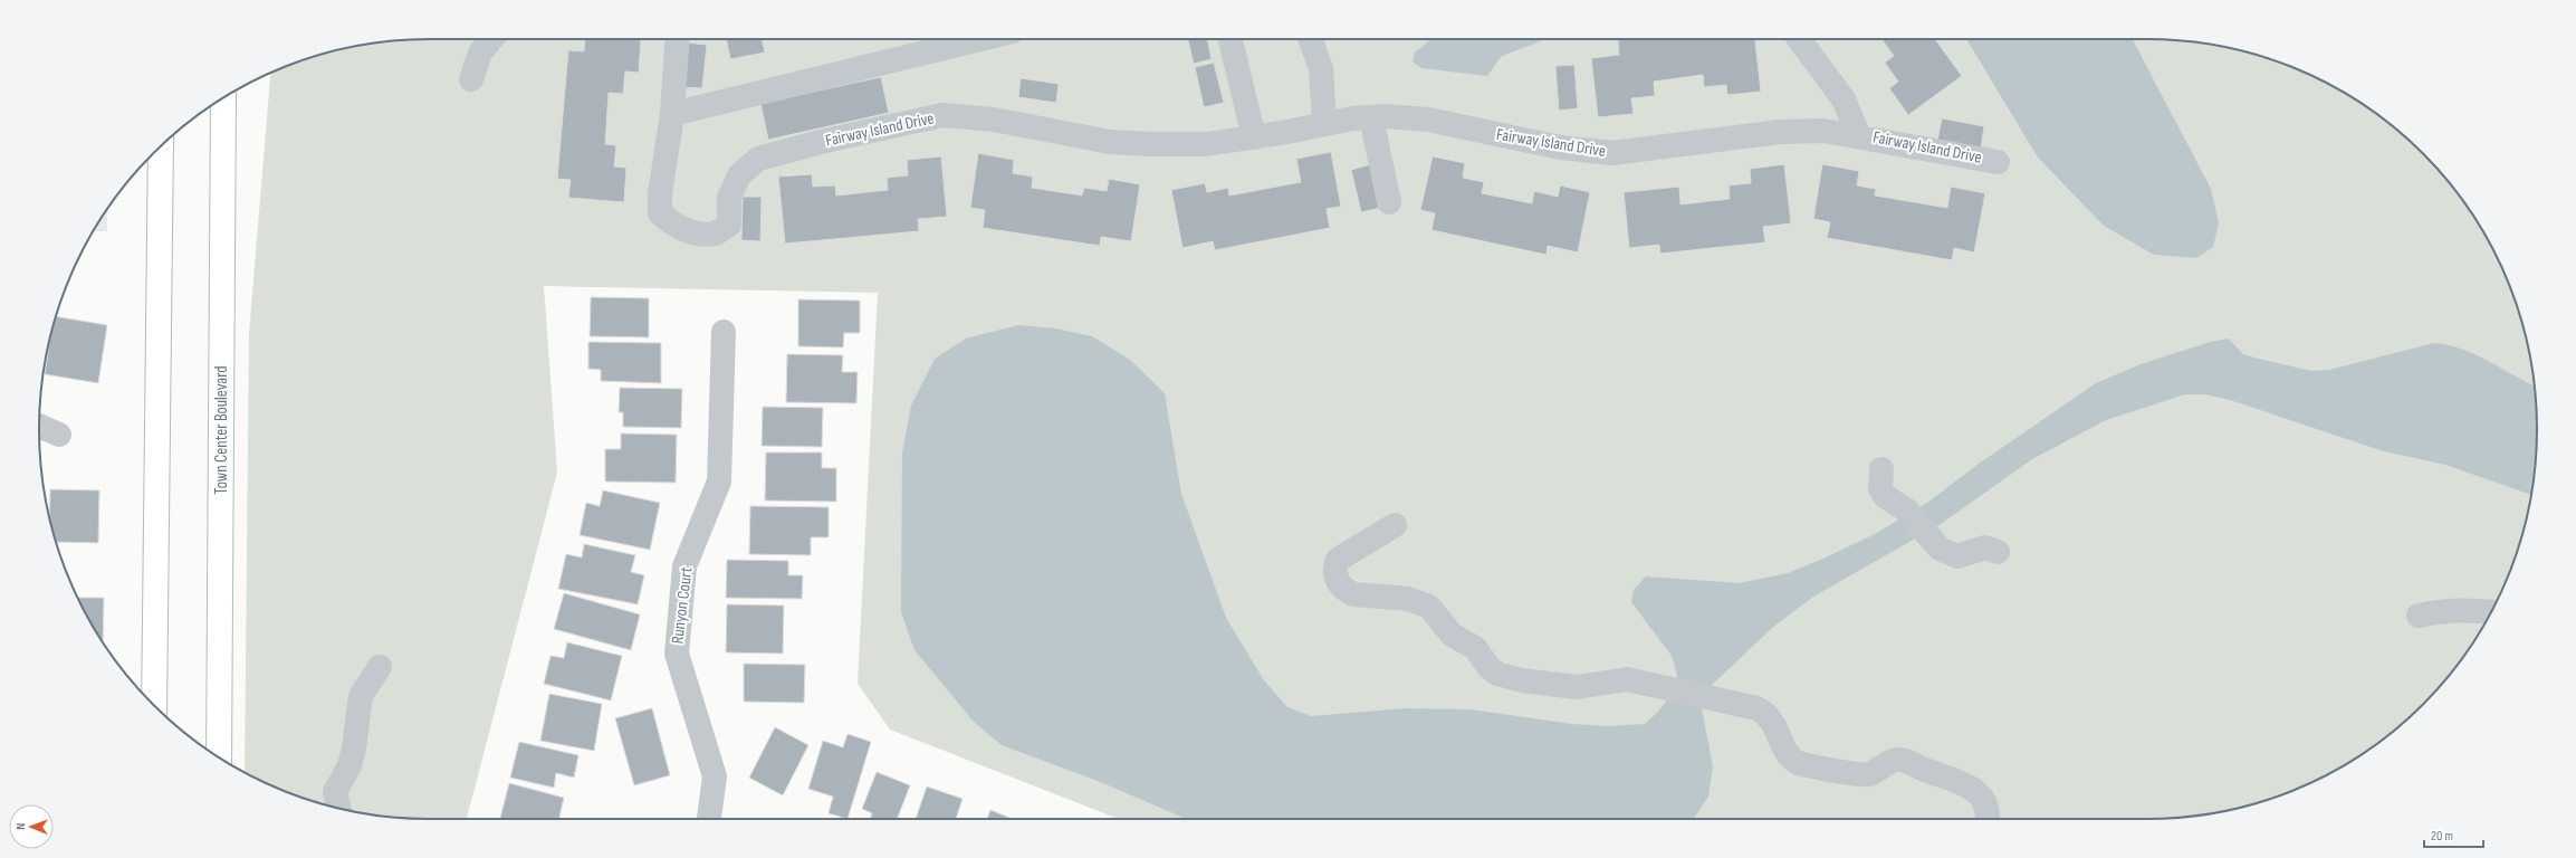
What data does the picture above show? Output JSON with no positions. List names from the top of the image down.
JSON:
{
  "streets": {
    "main road": ["Town Center Boulevard"],
    "street": ["Fairway Island Drive", "Runyon Court"]
  },
  "scale_bar": "20 m",
  "north": "left"
}
